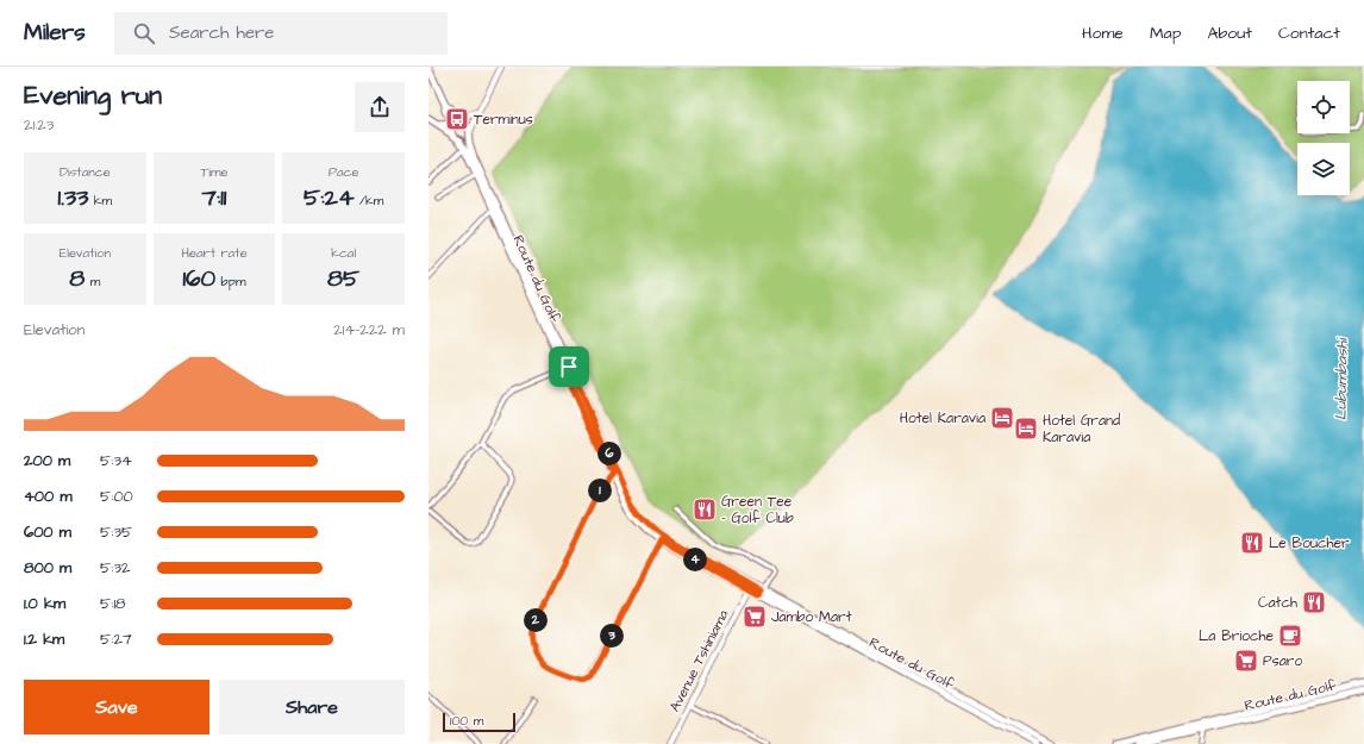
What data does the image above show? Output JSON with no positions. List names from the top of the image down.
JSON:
{
  "streets": {
    "main road": ["Route du Golf"],
    "street": ["Avenue Tshiniama"]
  },
  "crossings": [
    ["Route du Golf", "Avenue Tshiniama"]
  ],
  "water": ["Lubumbashi"],
  "places": {
    "bus stop": ["Terminus"],
    "hotel": ["Hotel Karavia", "Hotel Grand Karavia"],
    "restaurant": ["Green Tee - Golf Club", "Le Boucher", "Catch"],
    "supermarket": ["Jambo Mart", "Psaro"],
    "cafe": ["La Brioche"]
  },
  "scale_bar": "100 m",
  "page": {
    "header": "Milers",
    "search": "Search here",
    "nav": [
      "Home",
      "Map",
      "About",
      "Contact"
    ],
    "heading": ["Evening run", "21:23"],
    "stats": [
      ["Distance", "1.33 km"],
      ["Time", "7:11"],
      ["Pace", "5:24 /km"],
      ["Elevation", "8 m"],
      ["Heart rate", "160 bpm"],
      ["kcal", "85"]
    ],
    "chart": ["Elevation", "214–222 m"],
    "pins": [
      "6",
      "1",
      "4",
      "2",
      "3"
    ],
    "list": [
      {
        "name": "200 m",
        "note": "5:34"
      },
      {
        "name": "400 m",
        "note": "5:00"
      },
      {
        "name": "600 m",
        "note": "5:35"
      },
      {
        "name": "800 m",
        "note": "5:32"
      },
      {
        "name": "1.0 km",
        "note": "5:18"
      },
      {
        "name": "1.2 km",
        "note": "5:27"
      }
    ],
    "buttons": ["Save", "Share"],
    "scale": "100 m"
  }
}
